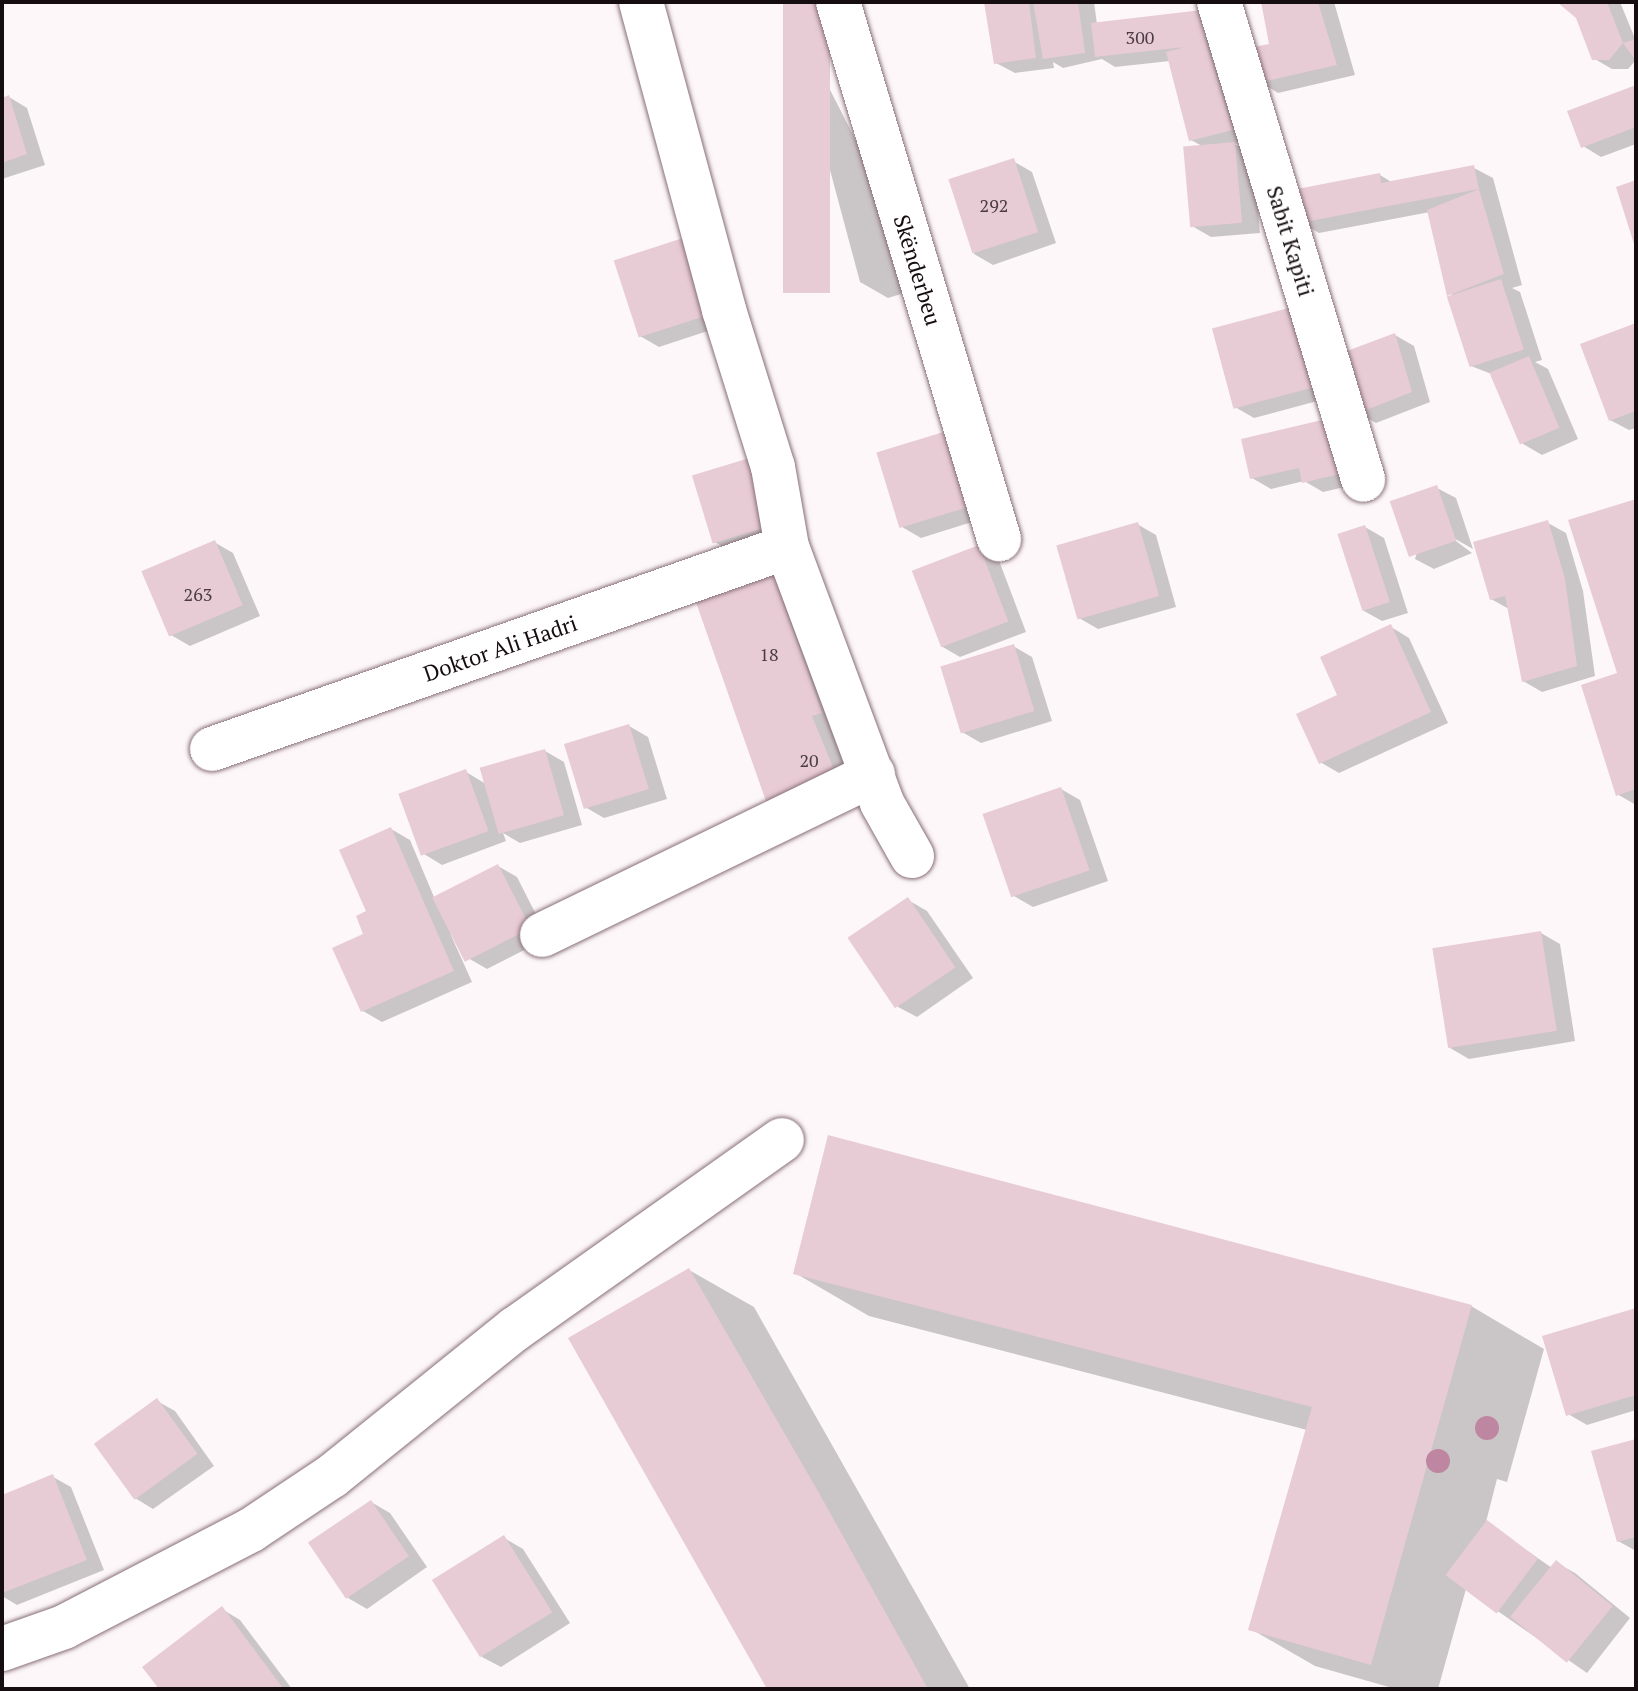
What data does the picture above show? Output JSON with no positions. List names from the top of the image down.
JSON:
{
  "streets": {
    "street": ["Sabit Kapiti", "Skënderbeu", "Doktor Ali Hadri"]
  },
  "house_numbers": [
    "300",
    "292",
    "263",
    "18",
    "20"
  ]
}
